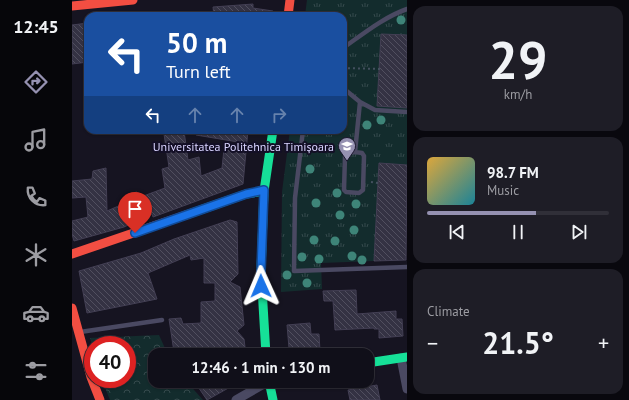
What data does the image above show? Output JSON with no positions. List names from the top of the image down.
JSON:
{
  "places": {
    "school or university": ["Universitatea Politehnica Timișoara"]
  },
  "page": {
    "tabs": "12:45",
    "tile": [
      ["29", "km/h"],
      "Climate"
    ],
    "turn": ["50 m", "Turn left"],
    "song": ["98.7 FM", "Music"],
    "heat": ["−", "21.5°", "+"],
    "limit": "40",
    "trip": "12:46 · 1 min · 130 m"
  }
}
